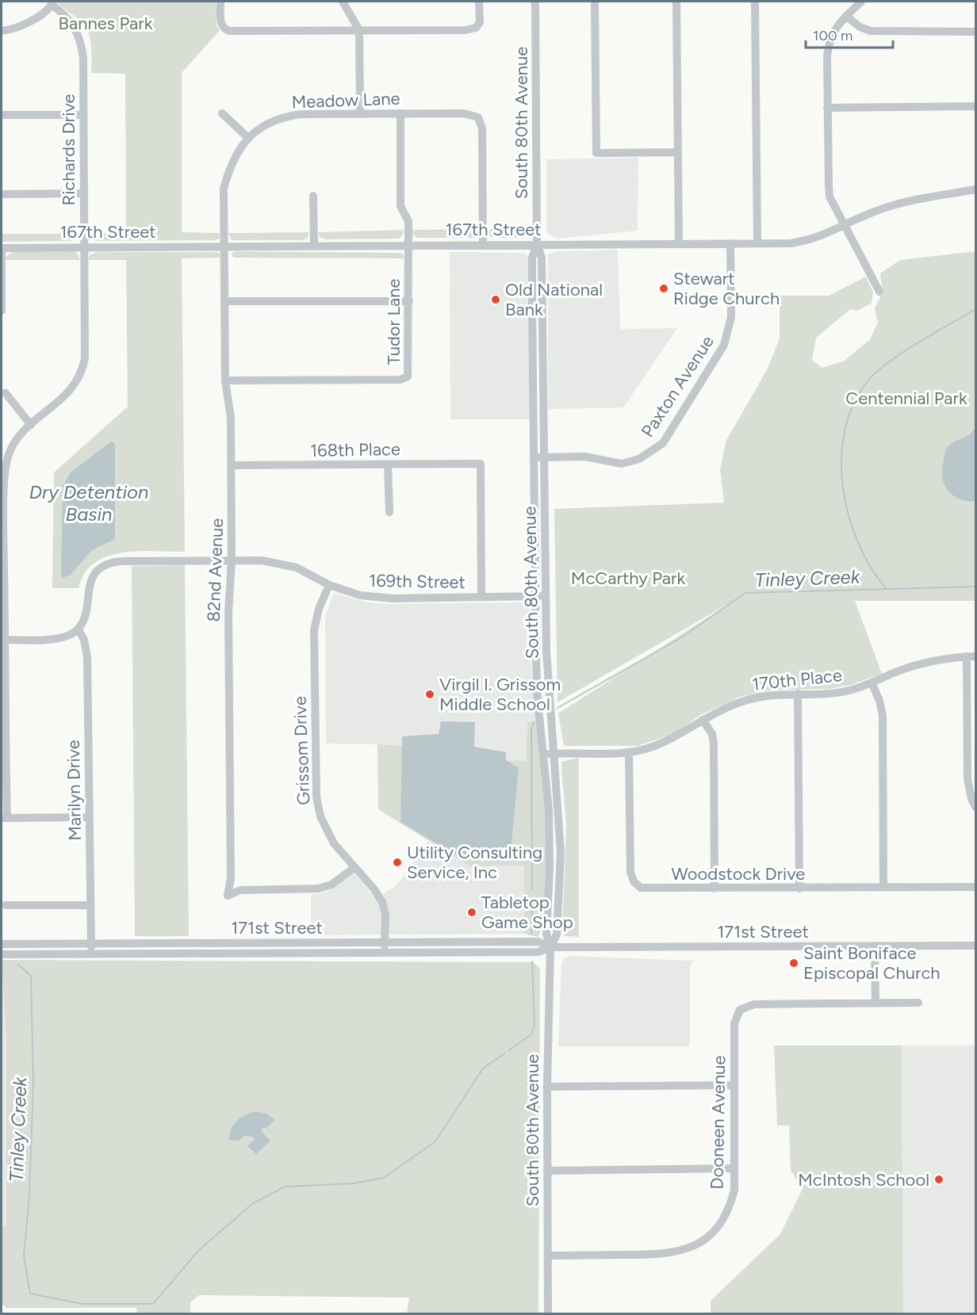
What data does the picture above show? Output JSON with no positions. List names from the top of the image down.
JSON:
{
  "streets": {
    "street": [
      "Meadow Lane",
      "South 80th Avenue",
      "Richards Drive",
      "167th Street",
      "Tudor Lane",
      "Paxton Avenue",
      "168th Place",
      "82nd Avenue",
      "169th Street",
      "170th Place",
      "Grissom Drive",
      "Marilyn Drive",
      "Woodstock Drive",
      "171st Street",
      "Dooneen Avenue"
    ]
  },
  "crossings": [
    ["Meadow Lane", "167th Street"],
    ["Meadow Lane", "Tudor Lane"],
    ["Meadow Lane", "82nd Avenue"],
    ["South 80th Avenue", "167th Street"],
    ["South 80th Avenue", "Paxton Avenue"],
    ["South 80th Avenue", "169th Street"],
    ["South 80th Avenue", "170th Place"],
    ["South 80th Avenue", "171st Street"],
    ["South 80th Avenue", "Dooneen Avenue"],
    ["Richards Drive", "167th Street"],
    ["167th Street", "Tudor Lane"],
    ["167th Street", "Paxton Avenue"],
    ["167th Street", "82nd Avenue"],
    ["Tudor Lane", "82nd Avenue"],
    ["168th Place", "82nd Avenue"],
    ["168th Place", "169th Street"],
    ["82nd Avenue", "169th Street"],
    ["82nd Avenue", "Grissom Drive"],
    ["169th Street", "Grissom Drive"],
    ["169th Street", "Marilyn Drive"],
    ["170th Place", "Woodstock Drive"],
    ["Grissom Drive", "171st Street"],
    ["Marilyn Drive", "171st Street"]
  ],
  "water": ["Dry Detention Basin", "Tinley Creek"],
  "parks": ["Bannes Park", "Centennial Park", "McCarthy Park"],
  "places": [
    "Stewart Ridge Church",
    "Old National Bank",
    "Virgil I. Grissom Middle School",
    "Utility Consulting Service, Inc",
    "Tabletop Game Shop",
    "Saint Boniface Episcopal Church",
    "McIntosh School"
  ],
  "scale_bar": "100 m"
}
